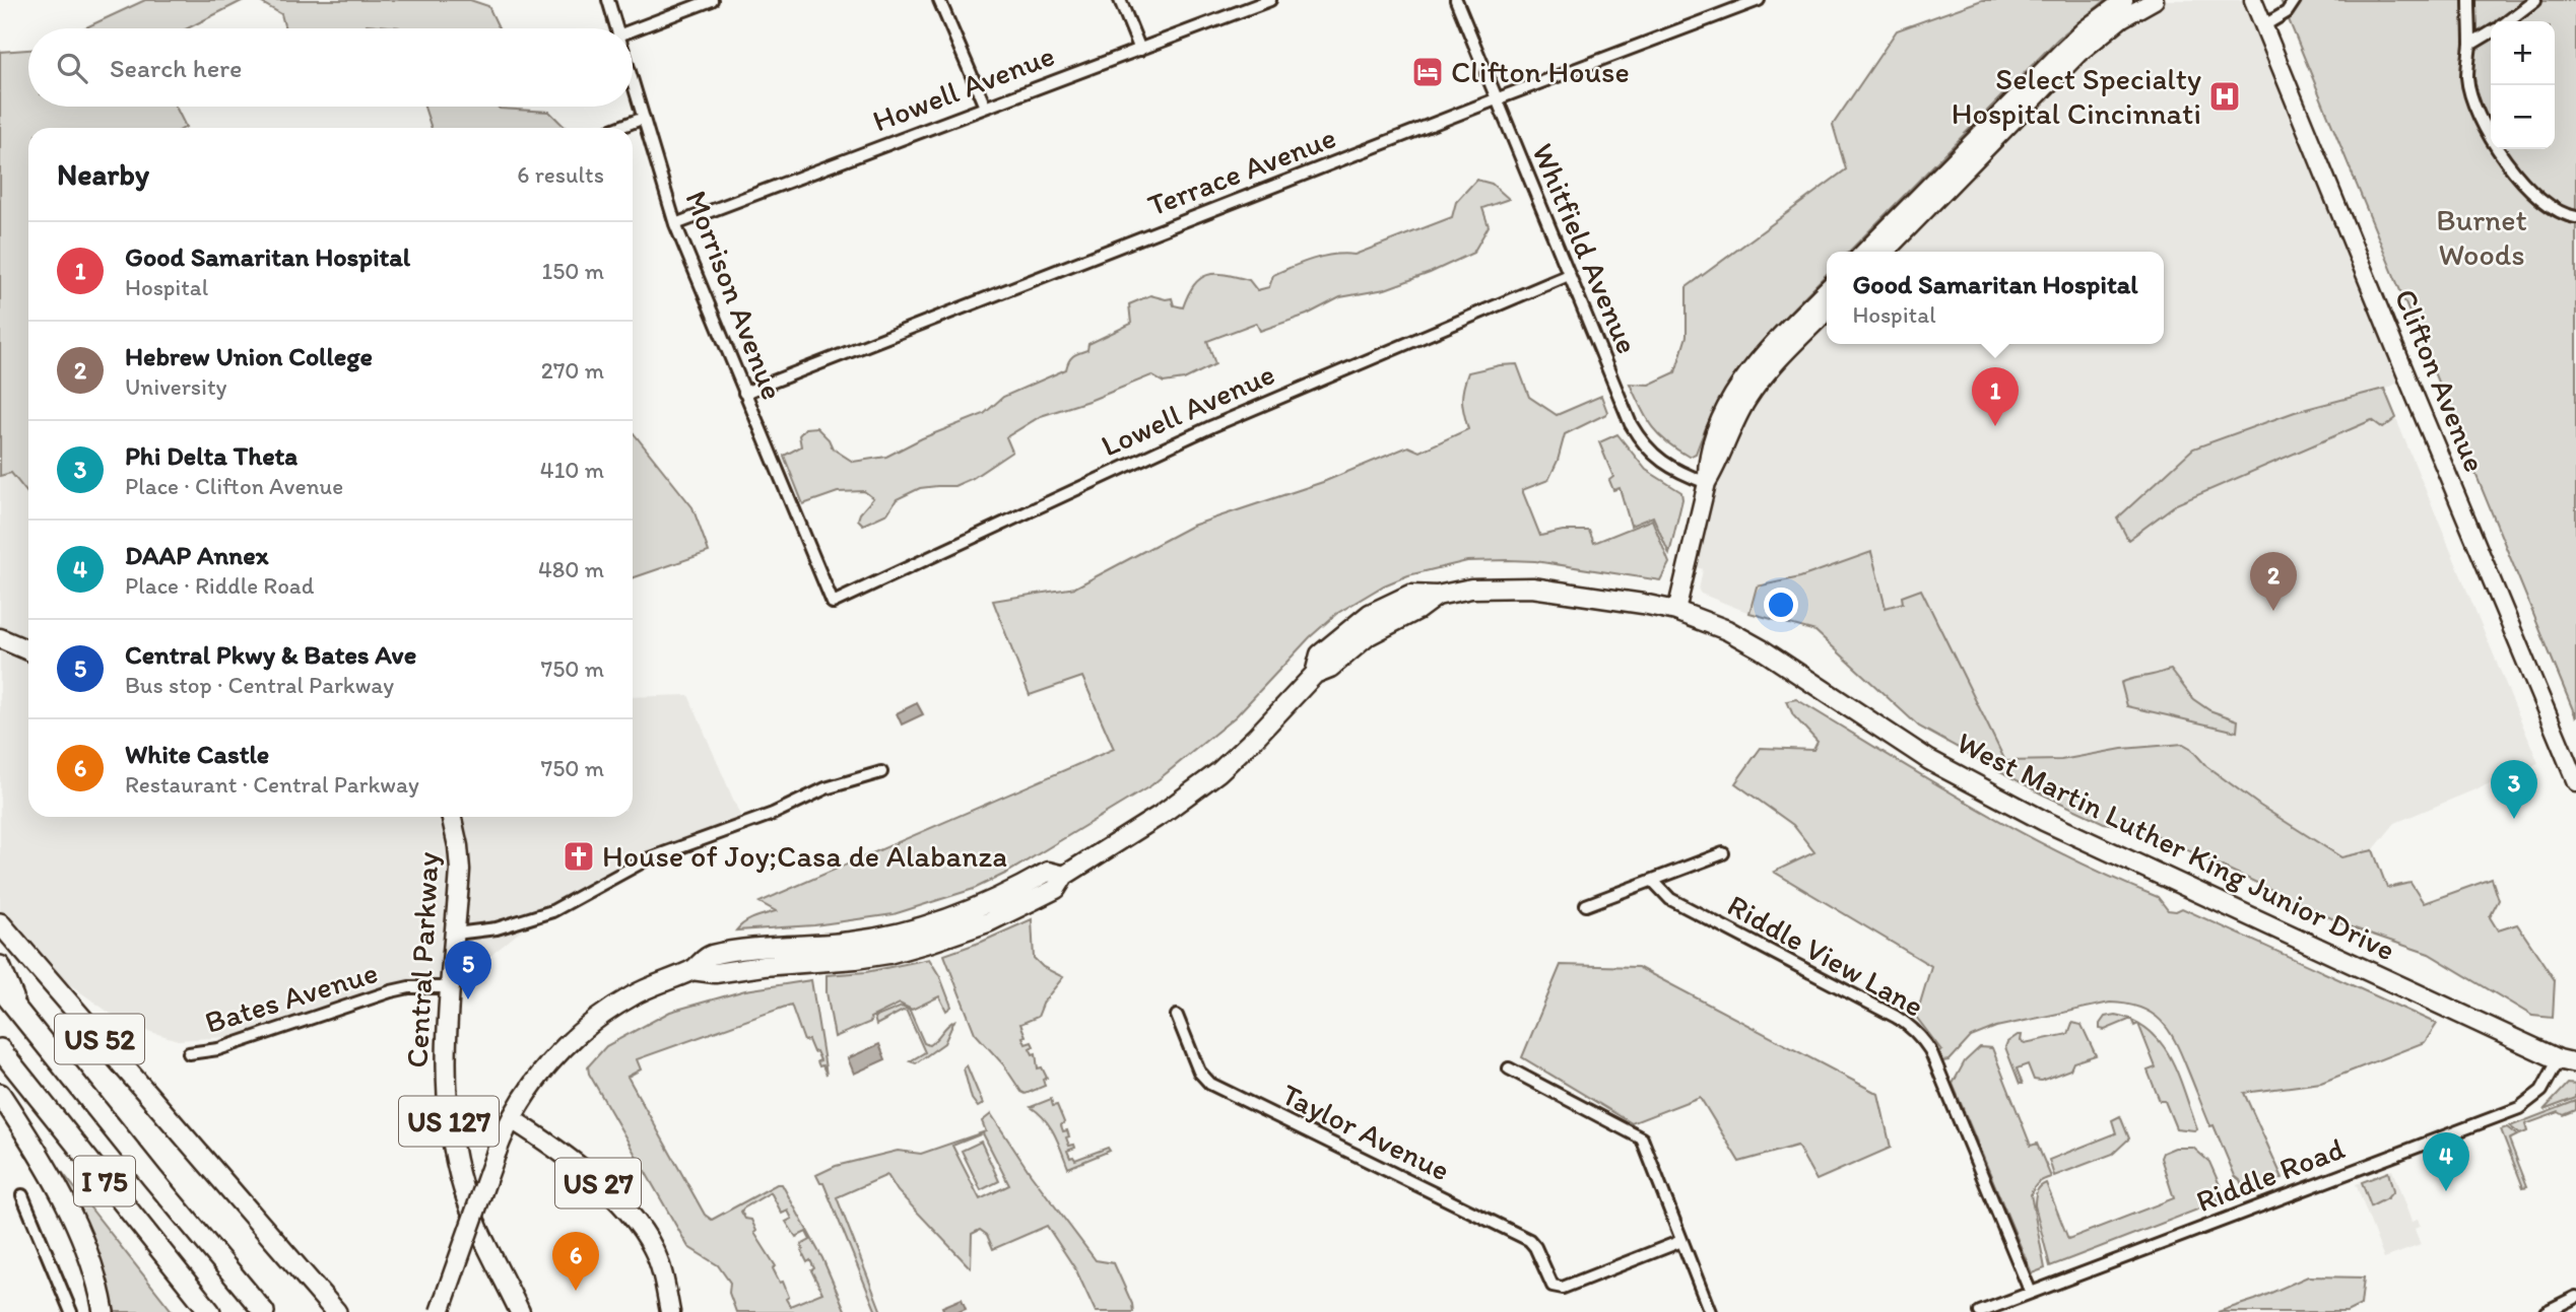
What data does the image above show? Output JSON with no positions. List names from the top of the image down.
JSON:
{
  "streets": {
    "highway": ["US 52", "I 75"],
    "main road": [
      "West Martin Luther King Junior Drive",
      "Central Parkway",
      "US 127",
      "US 27"
    ],
    "street": [
      "Howell Avenue",
      "Terrace Avenue",
      "Whitfield Avenue",
      "Morrison Avenue",
      "Clifton Avenue",
      "Lowell Avenue",
      "Riddle View Lane",
      "Bates Avenue",
      "Taylor Avenue",
      "Riddle Road"
    ]
  },
  "crossings": [
    ["Howell Avenue", "Morrison Avenue"],
    ["Terrace Avenue", "Whitfield Avenue"],
    ["Terrace Avenue", "Morrison Avenue"],
    ["Whitfield Avenue", "Lowell Avenue"],
    ["Morrison Avenue", "Lowell Avenue"],
    ["West Martin Luther King Junior Drive", "Riddle Road"],
    ["West Martin Luther King Junior Drive", "US 27"],
    ["Riddle View Lane", "Riddle Road"],
    ["Central Parkway", "Bates Avenue"]
  ],
  "parks": ["Burnet Woods"],
  "places": {
    "hotel": ["Clifton House"],
    "hospital": ["Select Specialty Hospital Cincinnati"],
    "church": ["House of Joy;Casa de Alabanza"]
  },
  "page": {
    "map_buttons": ["+", "−"],
    "search": "Search here",
    "heading": ["Nearby", "6 results"],
    "list": [
      {
        "mark": "1",
        "name": "Good Samaritan Hospital",
        "note": "Hospital",
        "value": "150 m"
      },
      {
        "mark": "2",
        "name": "Hebrew Union College",
        "note": "University",
        "value": "270 m"
      },
      {
        "mark": "3",
        "name": "Phi Delta Theta",
        "note": "Place · Clifton Avenue",
        "value": "410 m"
      },
      {
        "mark": "4",
        "name": "DAAP Annex",
        "note": "Place · Riddle Road",
        "value": "480 m"
      },
      {
        "mark": "5",
        "name": "Central Pkwy & Bates Ave",
        "note": "Bus stop · Central Parkway",
        "value": "750 m"
      },
      {
        "mark": "6",
        "name": "White Castle",
        "note": "Restaurant · Central Parkway",
        "value": "750 m"
      }
    ],
    "popup": ["Good Samaritan Hospital", "Hospital"],
    "pins": [
      "1",
      "2",
      "3",
      "5",
      "4",
      "6"
    ]
  }
}
